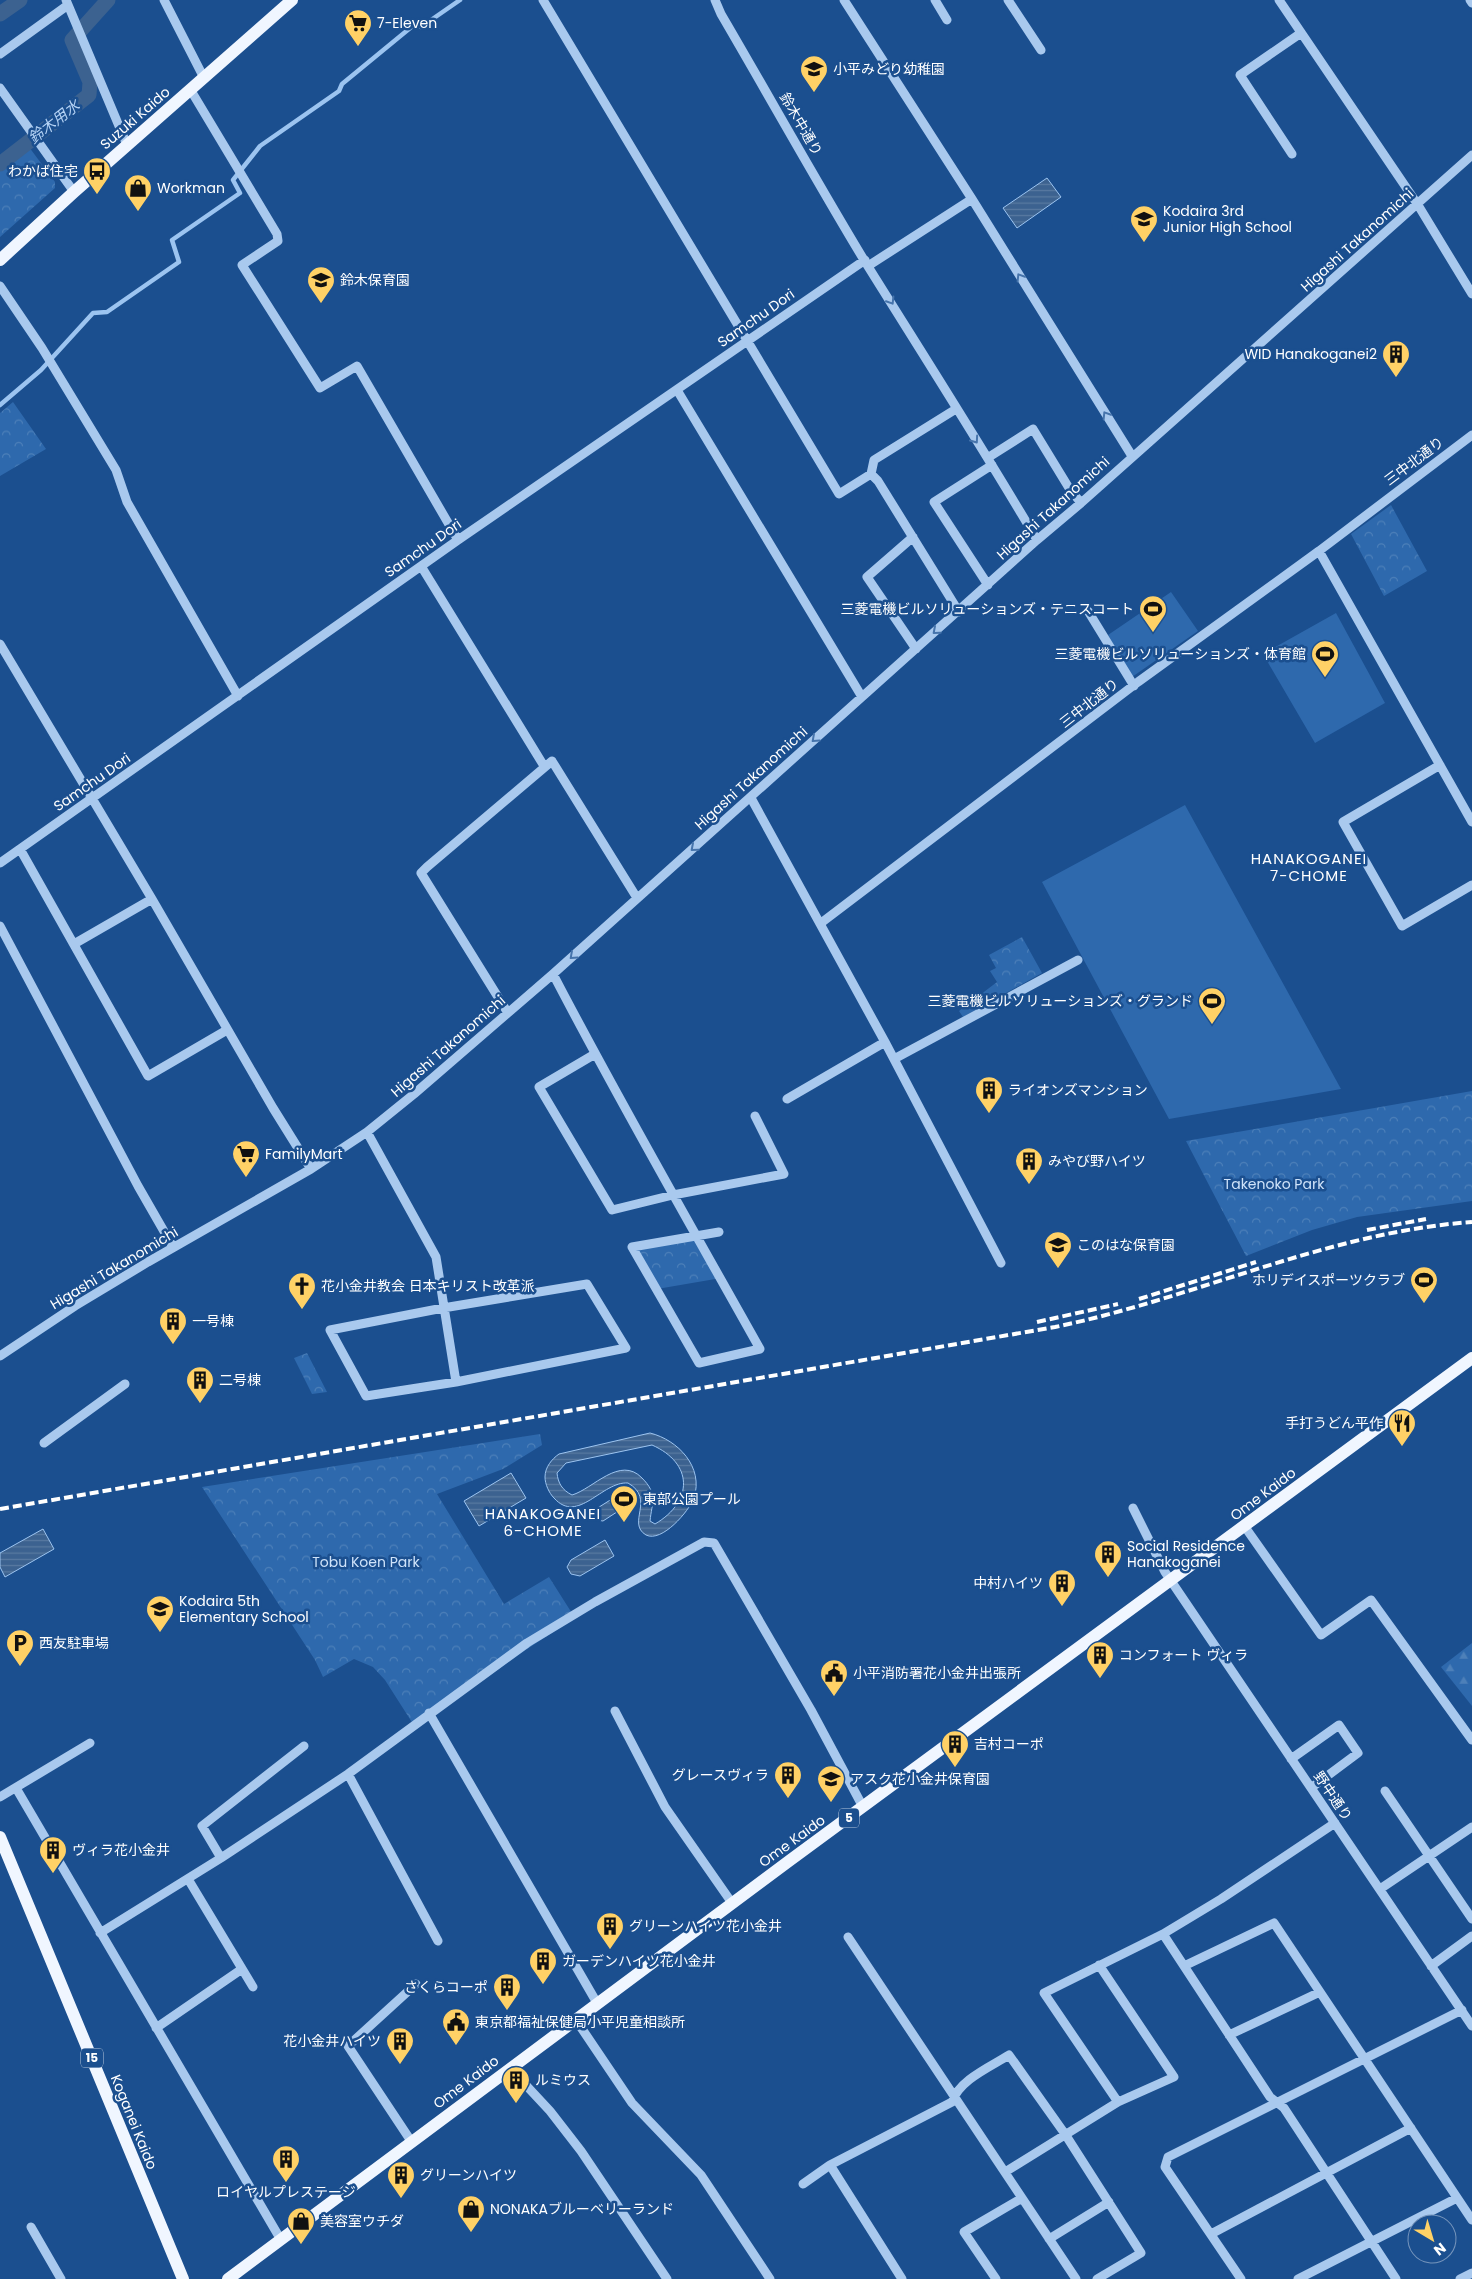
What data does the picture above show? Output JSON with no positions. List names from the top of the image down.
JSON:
{
  "streets": {
    "main road": [
      "Suzuki Kaido",
      "Ome Kaido",
      "5",
      "15",
      "Koganei Kaido"
    ],
    "street": [
      "鈴木中通り",
      "Higashi Takanomichi",
      "Samchu Dori",
      "三中北通り",
      "野中通り"
    ]
  },
  "crossings": [
    ["鈴木中通り", "Higashi Takanomichi"],
    ["鈴木中通り", "Samchu Dori"],
    ["Ome Kaido", "野中通り"]
  ],
  "one_way": ["鈴木中通り"],
  "districts": ["HANAKOGANEI 7-CHOME", "HANAKOGANEI 6-CHOME"],
  "water": ["鈴木用水"],
  "parks": ["Takenoko Park", "Tobu Koen Park"],
  "places": {
    "supermarket": ["7-Eleven", "FamilyMart"],
    "school or university": [
      "小平みどり幼稚園",
      "Kodaira 3rd Junior High School",
      "鈴木保育園",
      "このはな保育園",
      "Kodaira 5th Elementary School",
      "アスク花小金井保育園"
    ],
    "bus stop": ["わかば住宅"],
    "shop": ["Workman", "NONAKAブルーベリーランド", "美容室ウチダ"],
    "building": [
      "WID Hanakoganei2",
      "ライオンズマンション",
      "みやび野ハイツ",
      "一号棟",
      "二号棟",
      "Social Residence Hanakoganei",
      "中村ハイツ",
      "コンフォート ヴィラ",
      "吉村コーポ",
      "グレースヴィラ",
      "ヴィラ花小金井",
      "グリーンハイツ花小金井",
      "ガーデンハイツ花小金井",
      "さくらコーポ",
      "花小金井ハイツ",
      "ルミウス",
      "ロイヤルプレステージ",
      "グリーンハイツ"
    ],
    "sports": [
      "三菱電機ビルソリューションズ・テニスコート",
      "三菱電機ビルソリューションズ・体育館",
      "三菱電機ビルソリューションズ・グランド",
      "ホリデイスポーツクラブ",
      "東部公園プール"
    ],
    "church": ["花小金井教会 日本キリスト改革派"],
    "restaurant": ["手打うどん平作"],
    "parking": ["西友駐車場"],
    "public building": ["小平消防署花小金井出張所", "東京都福祉保健局小平児童相談所"]
  },
  "north": "bottom right"
}
